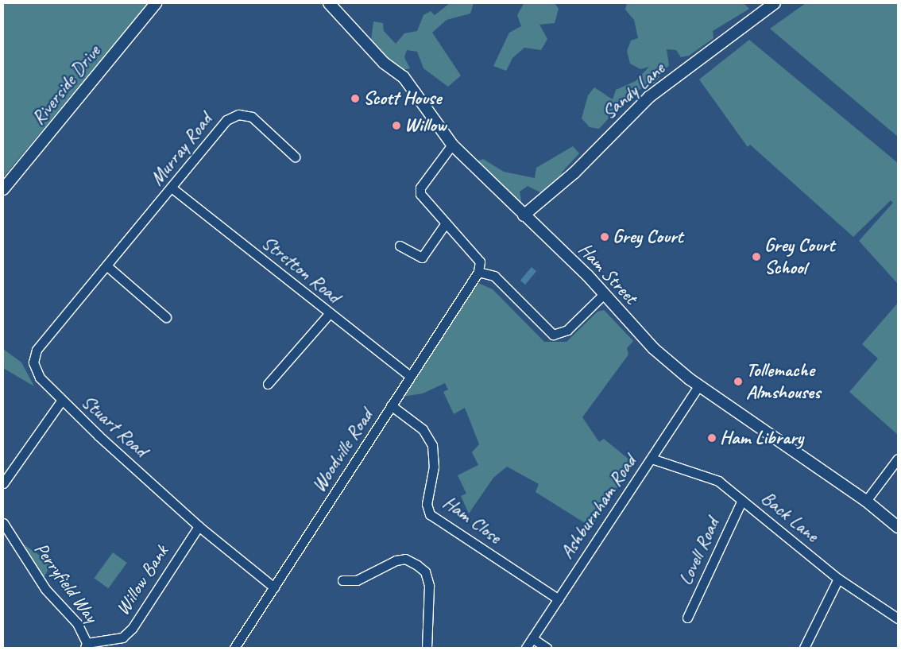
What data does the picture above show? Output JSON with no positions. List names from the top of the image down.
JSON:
{
  "streets": {
    "street": [
      "Riverside Drive",
      "Sandy Lane",
      "Murray Road",
      "Stretton Road",
      "Ham Street",
      "Stuart Road",
      "Woodville Road",
      "Ashburnham Road",
      "Back Lane",
      "Ham Close",
      "Lovell Road",
      "Willow Bank",
      "Perryfield Way"
    ]
  },
  "crossings": [
    ["Sandy Lane", "Ham Street"],
    ["Murray Road", "Stretton Road"],
    ["Murray Road", "Stuart Road"],
    ["Stretton Road", "Woodville Road"],
    ["Ham Street", "Ashburnham Road"],
    ["Stuart Road", "Woodville Road"],
    ["Stuart Road", "Willow Bank"],
    ["Woodville Road", "Ham Close"],
    ["Ashburnham Road", "Back Lane"],
    ["Ashburnham Road", "Ham Close"],
    ["Back Lane", "Lovell Road"],
    ["Willow Bank", "Perryfield Way"]
  ],
  "places": [
    "Scott House",
    "Willow",
    "Grey Court",
    "Grey Court School",
    "Tollemache Almshouses",
    "Ham Library"
  ]
}
